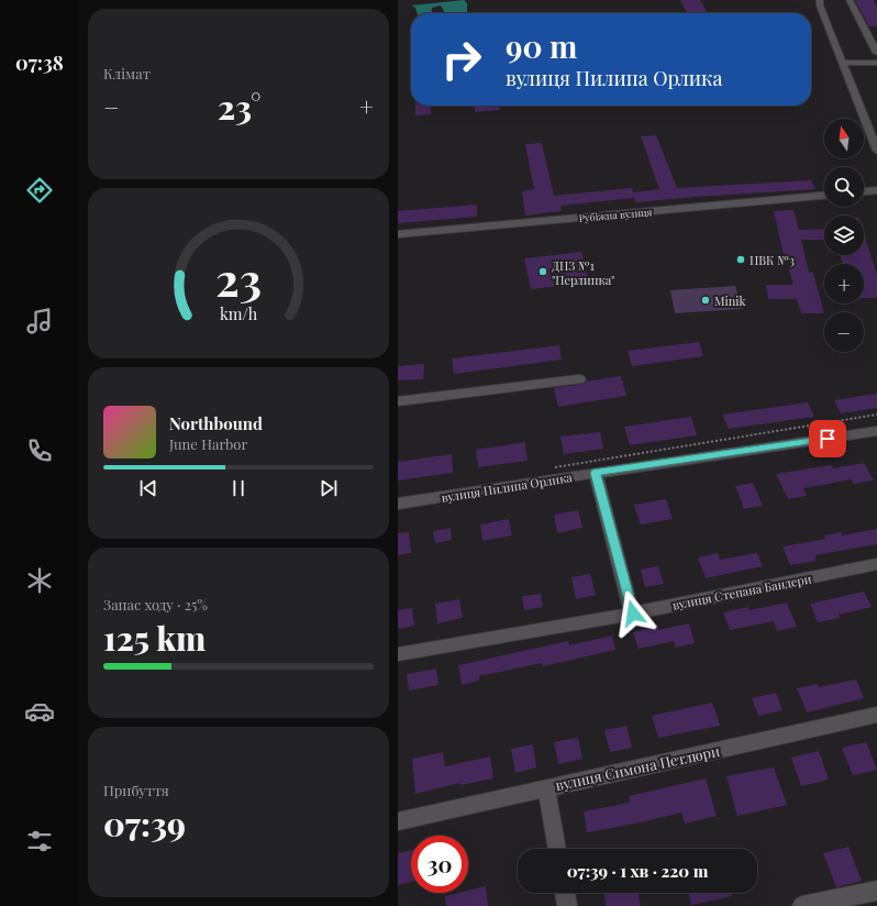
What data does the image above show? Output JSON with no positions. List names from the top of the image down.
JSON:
{
  "streets": {
    "street": [
      "Рубіжна вулиця",
      "вулиця Пилипа Орлика",
      "вулиця Степана Бандери",
      "вулиця Симона Петлюри"
    ]
  },
  "places": ["НВК №3", "ДНЗ №1 \"Перлинка\"", "Minik"],
  "north": "top",
  "page": {
    "tabs": "07:38",
    "tile": [
      "Клімат",
      ["Запас ходу · 25%", "125 km"],
      ["Прибуття", "07:39"]
    ],
    "turn": ["90 m", "вулиця Пилипа Орлика"],
    "heat": ["−", "23°", "+"],
    "map_buttons": ["+", "−"],
    "song": ["Northbound", "June Harbor"],
    "limit": "30",
    "trip": "07:39 · 1 хв · 220 m",
    "gauge": ["23", "km/h"]
  }
}
